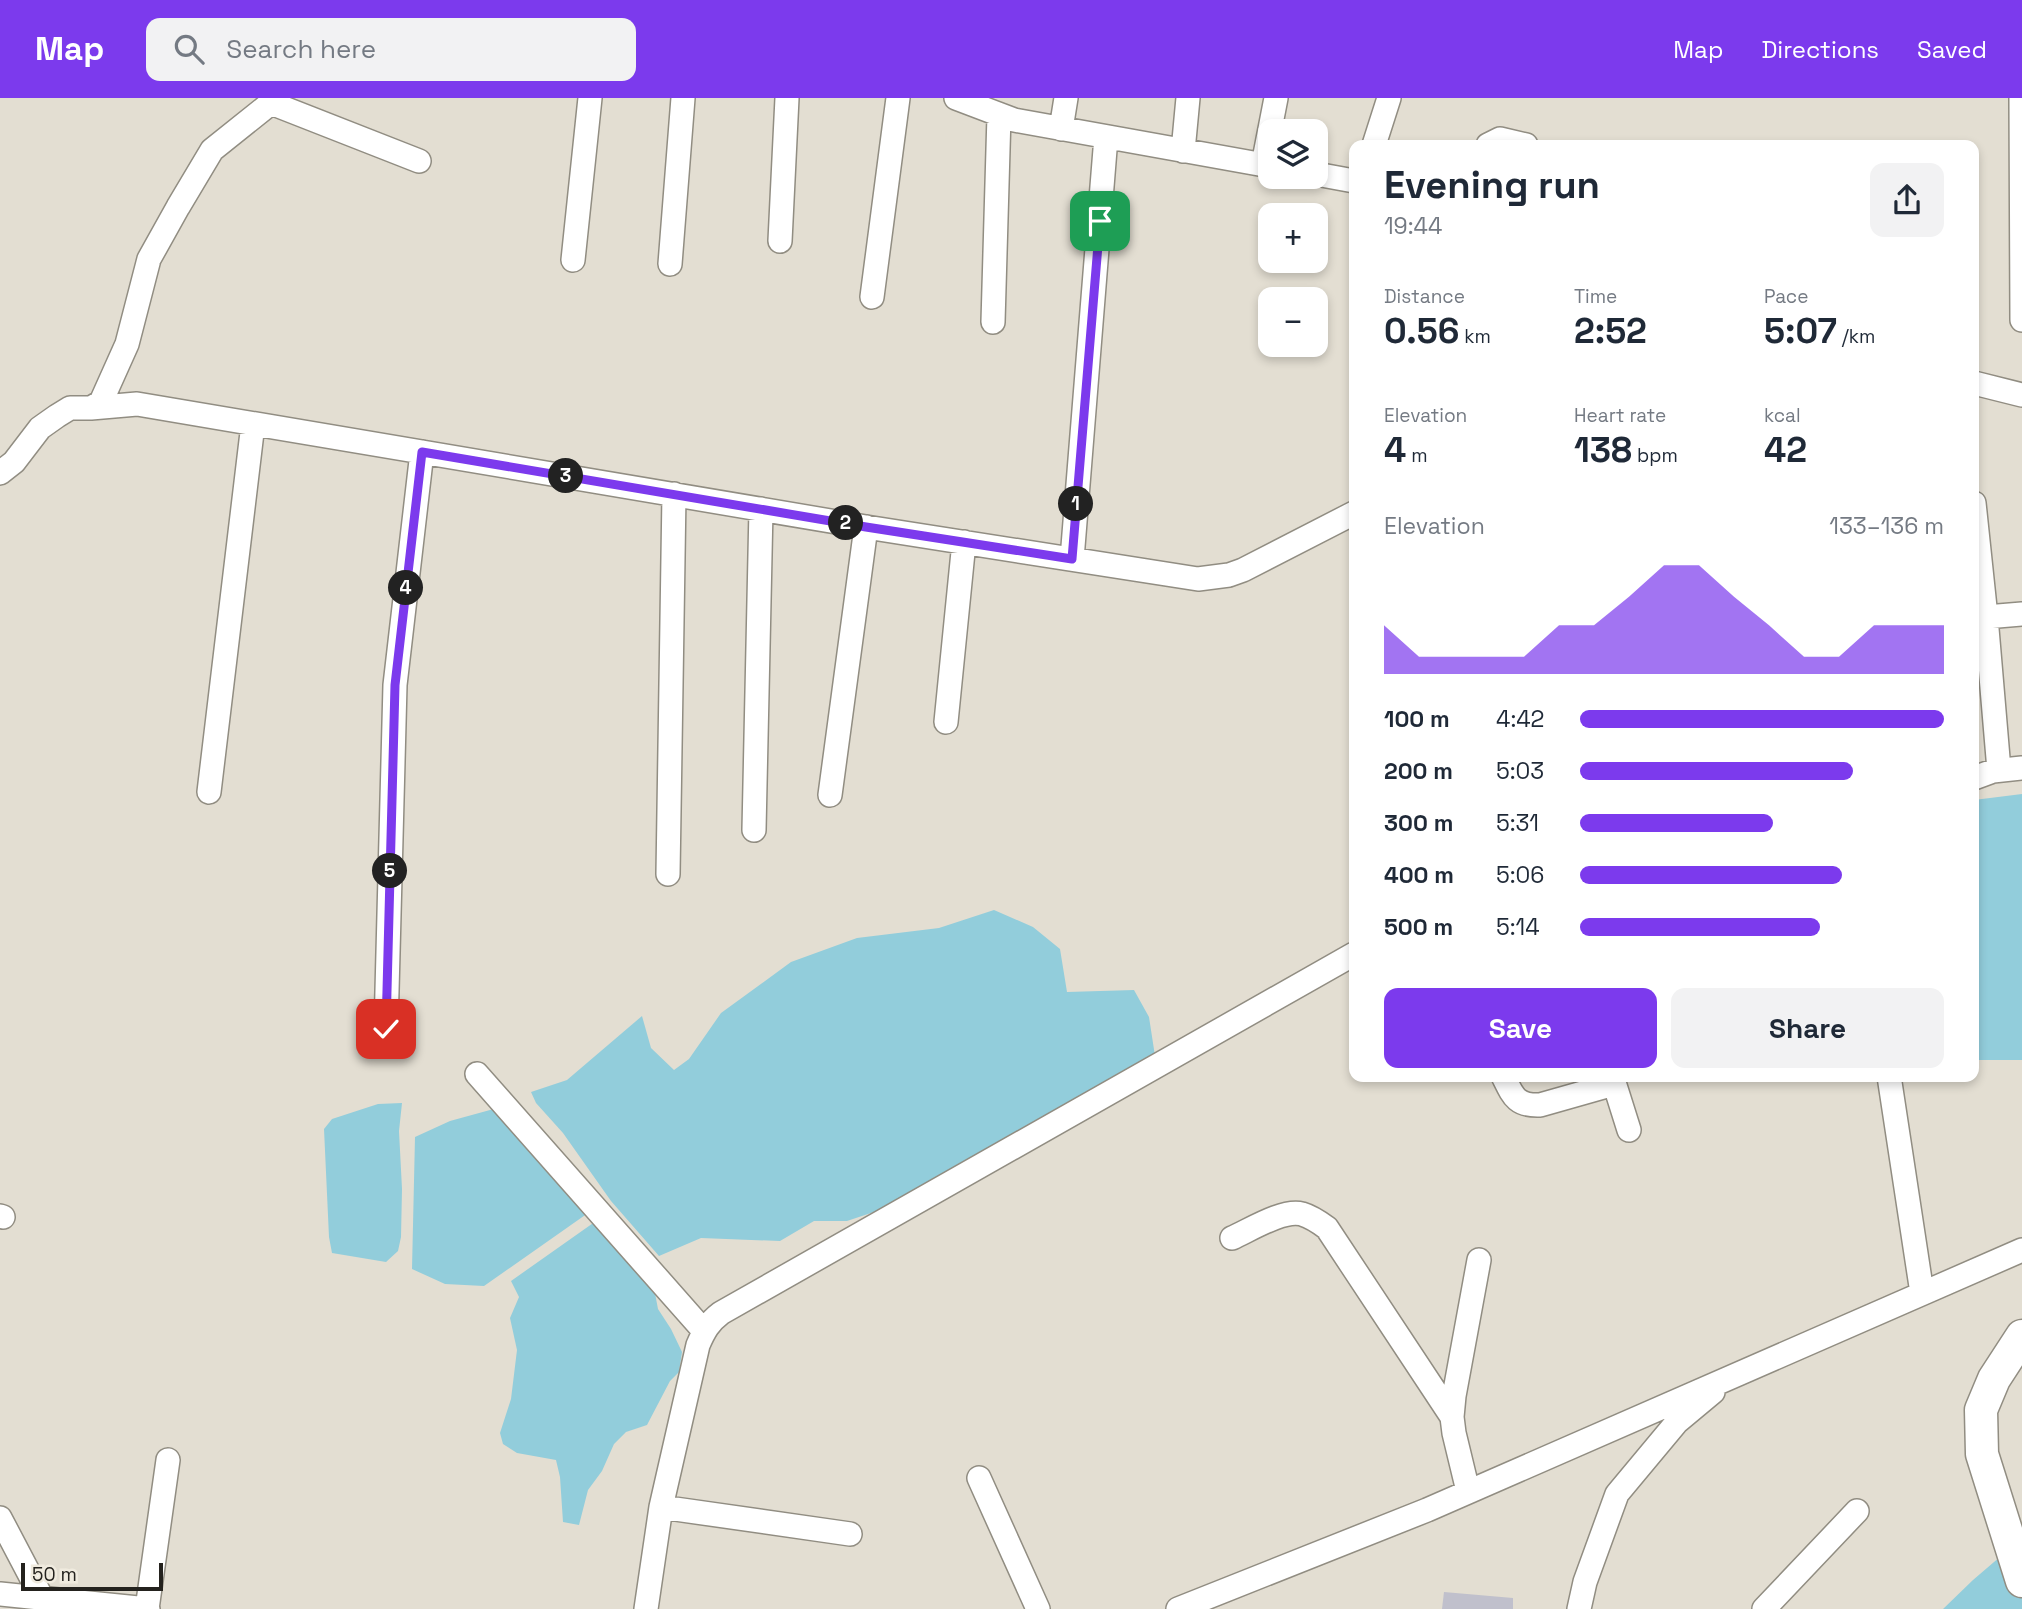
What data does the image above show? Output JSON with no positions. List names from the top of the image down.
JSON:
{
  "scale_bar": "50 m",
  "page": {
    "header": "Map",
    "search": "Search here",
    "nav": ["Map", "Directions", "Saved"],
    "map_buttons": ["+", "−"],
    "heading": ["Evening run", "19:44"],
    "stats": [
      ["Distance", "0.56 km"],
      ["Time", "2:52"],
      ["Pace", "5:07 /km"],
      ["Elevation", "4 m"],
      ["Heart rate", "138 bpm"],
      ["kcal", "42"]
    ],
    "pins": [
      "3",
      "1",
      "2",
      "4",
      "5"
    ],
    "chart": ["Elevation", "133–136 m"],
    "list": [
      {
        "name": "100 m",
        "note": "4:42"
      },
      {
        "name": "200 m",
        "note": "5:03"
      },
      {
        "name": "300 m",
        "note": "5:31"
      },
      {
        "name": "400 m",
        "note": "5:06"
      },
      {
        "name": "500 m",
        "note": "5:14"
      }
    ],
    "buttons": ["Save", "Share"],
    "scale": "50 m"
  }
}
